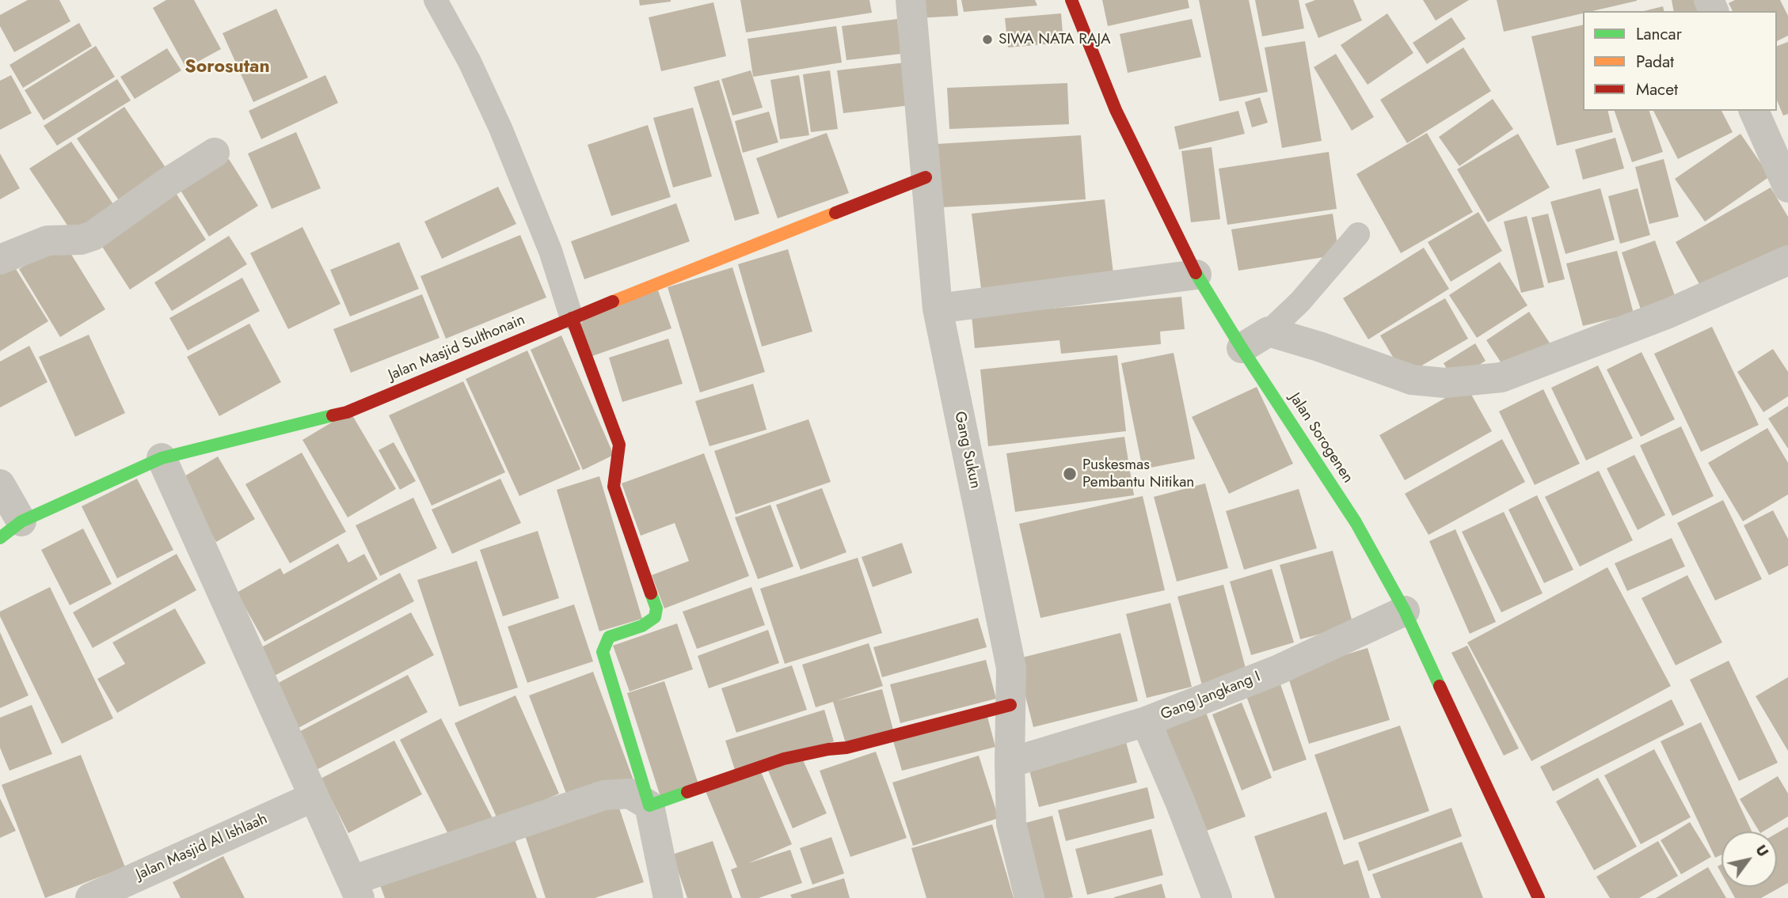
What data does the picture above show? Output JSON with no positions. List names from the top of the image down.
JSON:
{
  "streets": {
    "street": [
      "Jalan Masjid Sulthonain",
      "Jalan Sorogenen",
      "Gang Sukun",
      "Gang Jangkang I",
      "Jalan Masjid Al Ishlaah"
    ]
  },
  "crossings": [
    ["Jalan Masjid Sulthonain", "Gang Sukun"],
    ["Jalan Sorogenen", "Gang Jangkang I"],
    ["Gang Sukun", "Gang Jangkang I"]
  ],
  "districts": ["Sorosutan"],
  "places": ["SIWA NATA RAJA", "Puskesmas Pembantu Nitikan"],
  "legend": ["Lancar", "Padat", "Macet"],
  "north": "top right"
}
